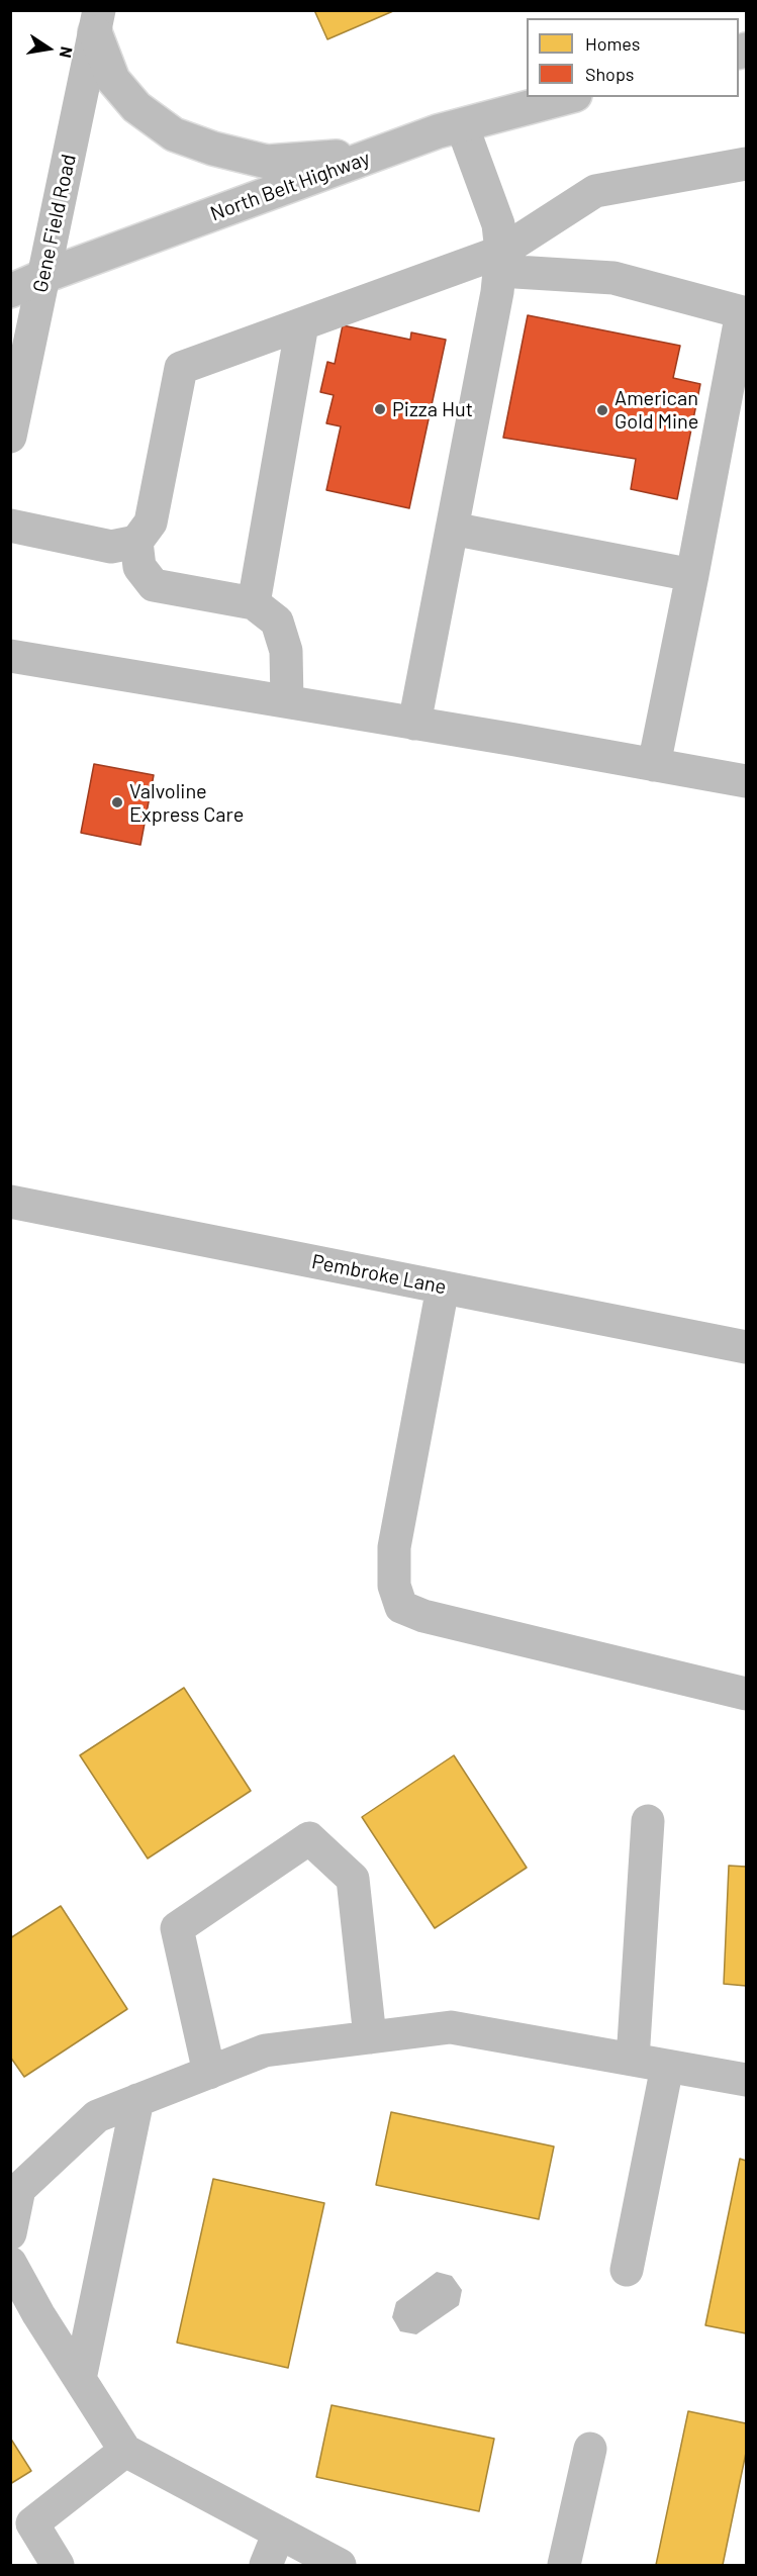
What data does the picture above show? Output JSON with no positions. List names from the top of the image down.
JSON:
{
  "streets": {
    "street": ["North Belt Highway", "Gene Field Road", "Pembroke Lane"]
  },
  "crossings": [
    ["North Belt Highway", "Gene Field Road"]
  ],
  "places": ["Pizza Hut", "American Gold Mine", "Valvoline Express Care"],
  "legend": ["Homes", "Shops"],
  "north": "right"
}
